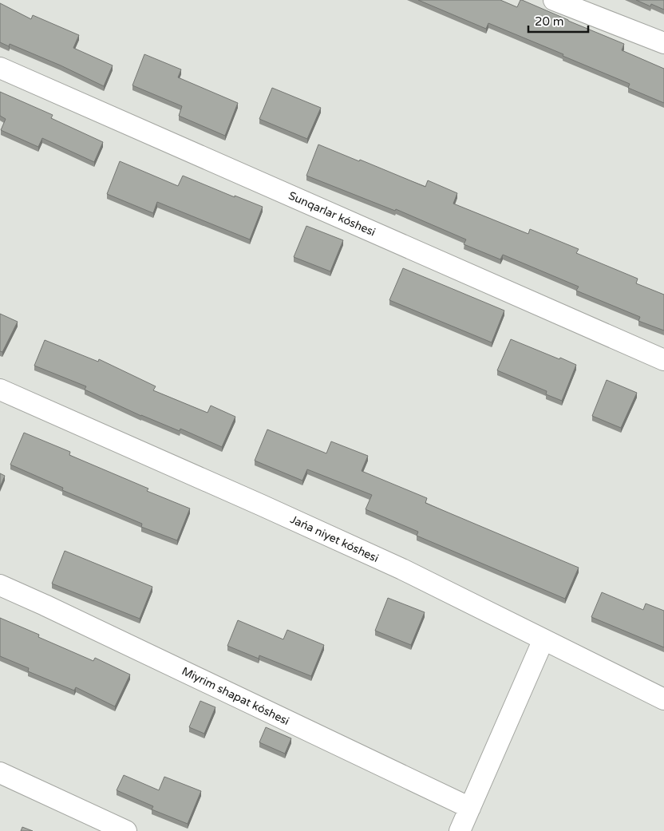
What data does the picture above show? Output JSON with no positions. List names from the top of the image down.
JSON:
{
  "streets": {
    "street": ["Sunqarlar kóshesi", "Jańa niyet kóshesi", "Miyrim shapat kóshesi"]
  },
  "scale_bar": "20 m"
}
